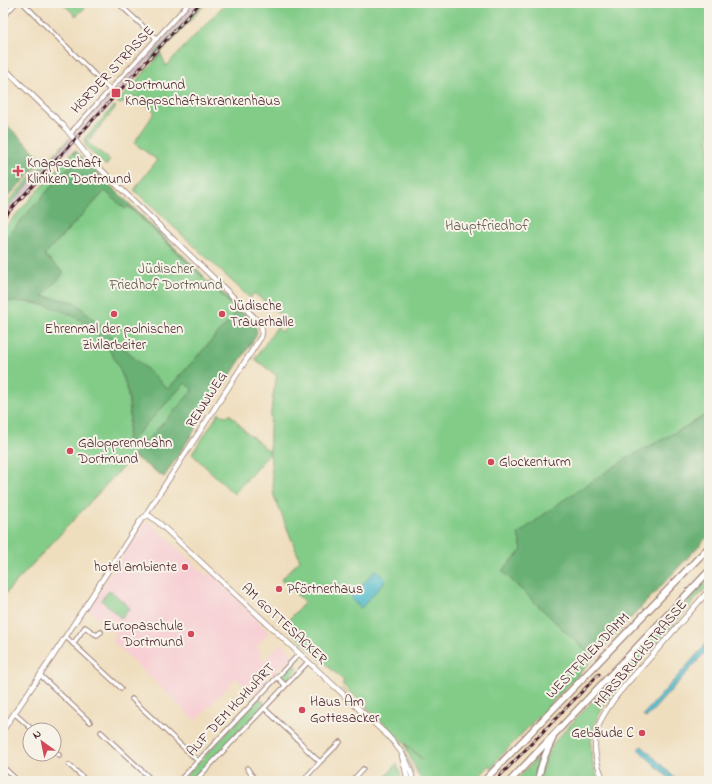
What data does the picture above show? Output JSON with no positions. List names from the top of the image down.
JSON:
{
  "streets": {
    "highway": ["WESTFALENDAMM"],
    "street": [
      "HÖRDER STRASSE",
      "RENNWEG",
      "AM GOTTESACKER",
      "MARSBRUCHSTRASSE",
      "AUF DEM HOHWART"
    ]
  },
  "crossings": [
    ["HÖRDER STRASSE", "RENNWEG"],
    ["RENNWEG", "AM GOTTESACKER"],
    ["AM GOTTESACKER", "AUF DEM HOHWART"]
  ],
  "parks": ["Hauptfriedhof", "Jüdischer Friedhof Dortmund"],
  "places": {
    "transit": ["Dortmund Knappschaftskrankenhaus"],
    "health": ["Knappschaft Kliniken Dortmund"],
    "other": [
      "Ehrenmal der polnischen Zivilarbeiter",
      "Jüdische Trauerhalle",
      "Galopprennbahn Dortmund",
      "Glockenturm",
      "hotel ambiente",
      "Pförtnerhaus",
      "Europaschule Dortmund",
      "Haus Am Gottesacker",
      "Gebäude C"
    ]
  },
  "north": "top left"
}
